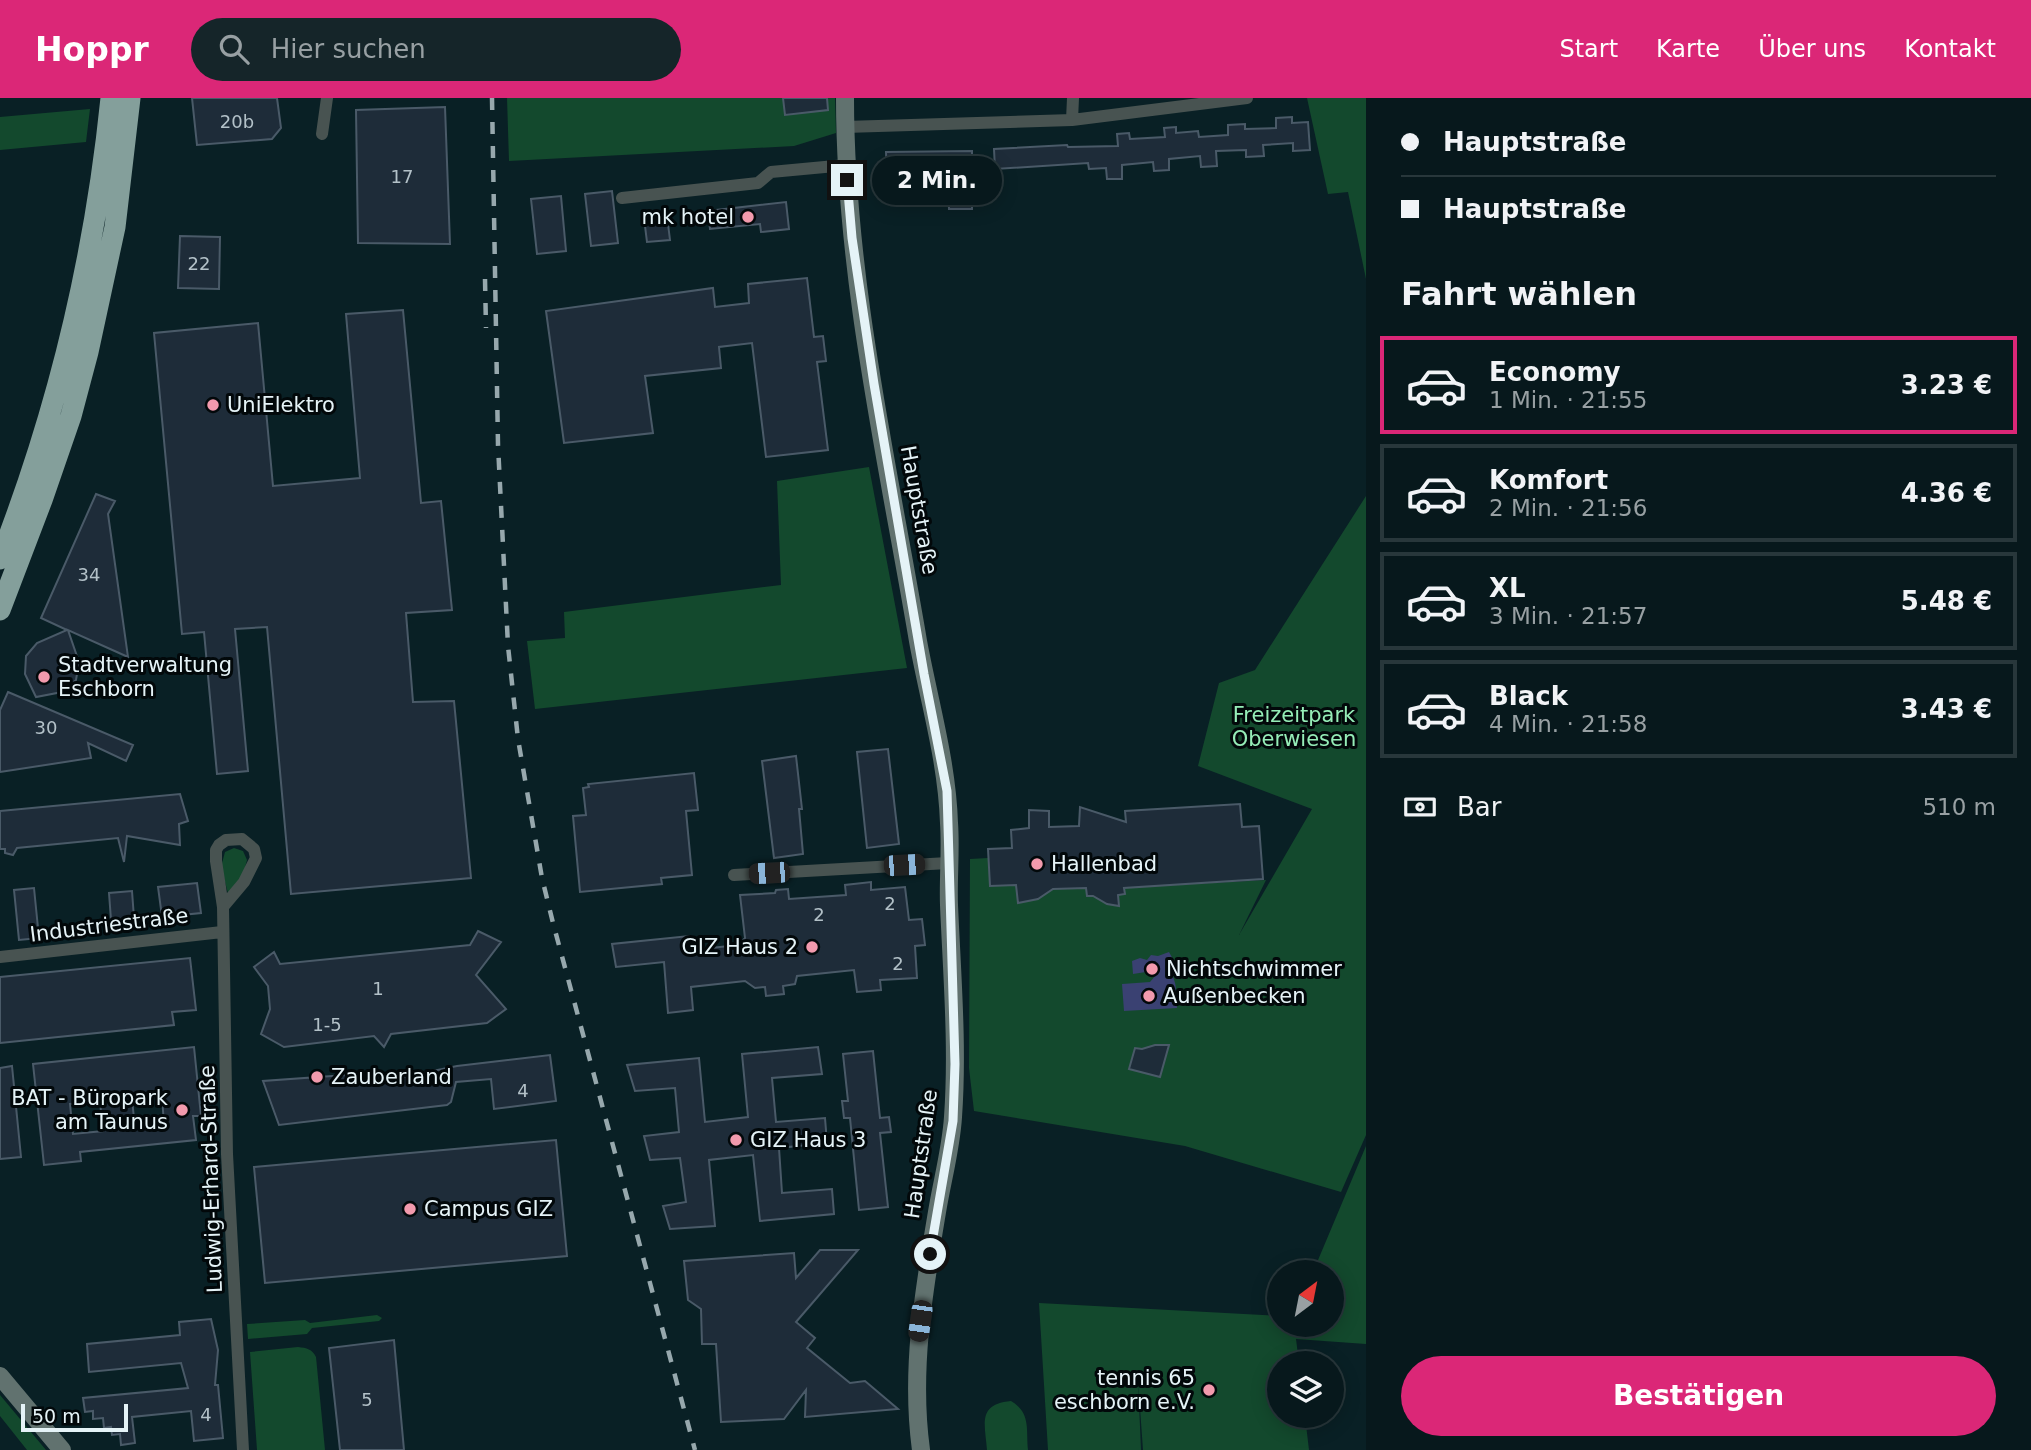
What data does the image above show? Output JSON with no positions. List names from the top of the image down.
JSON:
{
  "streets": {
    "street": ["Hauptstraße", "Industriestraße", "Ludwig-Erhard-Straße"]
  },
  "crossings": [
    ["Industriestraße", "Ludwig-Erhard-Straße"]
  ],
  "parks": ["Freizeitpark Oberwiesen"],
  "places": [
    "mk hotel",
    "UniElektro",
    "Stadtverwaltung Eschborn",
    "Hallenbad",
    "GIZ Haus 2",
    "Nichtschwimmer",
    "Außenbecken",
    "Zauberland",
    "BAT - Büropark am Taunus",
    "GIZ Haus 3",
    "Campus GIZ",
    "tennis 65 eschborn e.V."
  ],
  "house_numbers": [
    "20b",
    "17",
    "22",
    "34",
    "30",
    "2",
    "2",
    "2",
    "1",
    "1-5",
    "4",
    "5",
    "4"
  ],
  "scale_bar": "50 m",
  "north": "top right",
  "page": {
    "header": "Hoppr",
    "search": "Hier suchen",
    "nav": [
      "Start",
      "Karte",
      "Über uns",
      "Kontakt"
    ],
    "banner": ["Hauptstraße", "Hauptstraße"],
    "bubble": "2 Min.",
    "heading": "Fahrt wählen",
    "list": [
      {
        "name": "Economy",
        "note": "1 Min. · 21:55",
        "value": "3.23 €"
      },
      {
        "name": "Komfort",
        "note": "2 Min. · 21:56",
        "value": "4.36 €"
      },
      {
        "name": "XL",
        "note": "3 Min. · 21:57",
        "value": "5.48 €"
      },
      {
        "name": "Black",
        "note": "4 Min. · 21:58",
        "value": "3.43 €"
      }
    ],
    "pay": ["Bar", "510 m"],
    "buttons": "Bestätigen",
    "scale": "50 m"
  }
}
